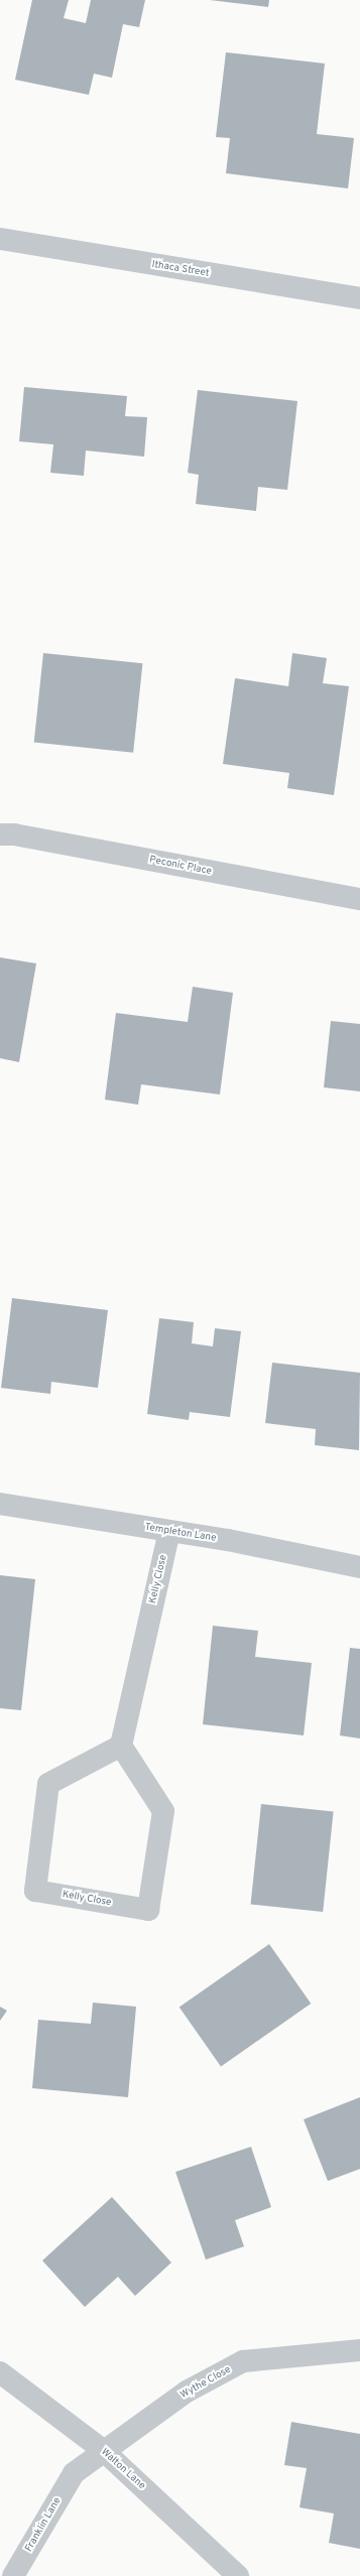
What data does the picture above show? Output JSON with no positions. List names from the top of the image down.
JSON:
{
  "streets": {
    "street": [
      "Ithaca Street",
      "Peconic Place",
      "Templeton Lane",
      "Kelly Close",
      "Wythe Close",
      "Walton Lane",
      "Franklin Lane"
    ]
  },
  "crossings": [
    ["Templeton Lane", "Kelly Close"],
    ["Wythe Close", "Walton Lane"],
    ["Wythe Close", "Franklin Lane"]
  ]
}
